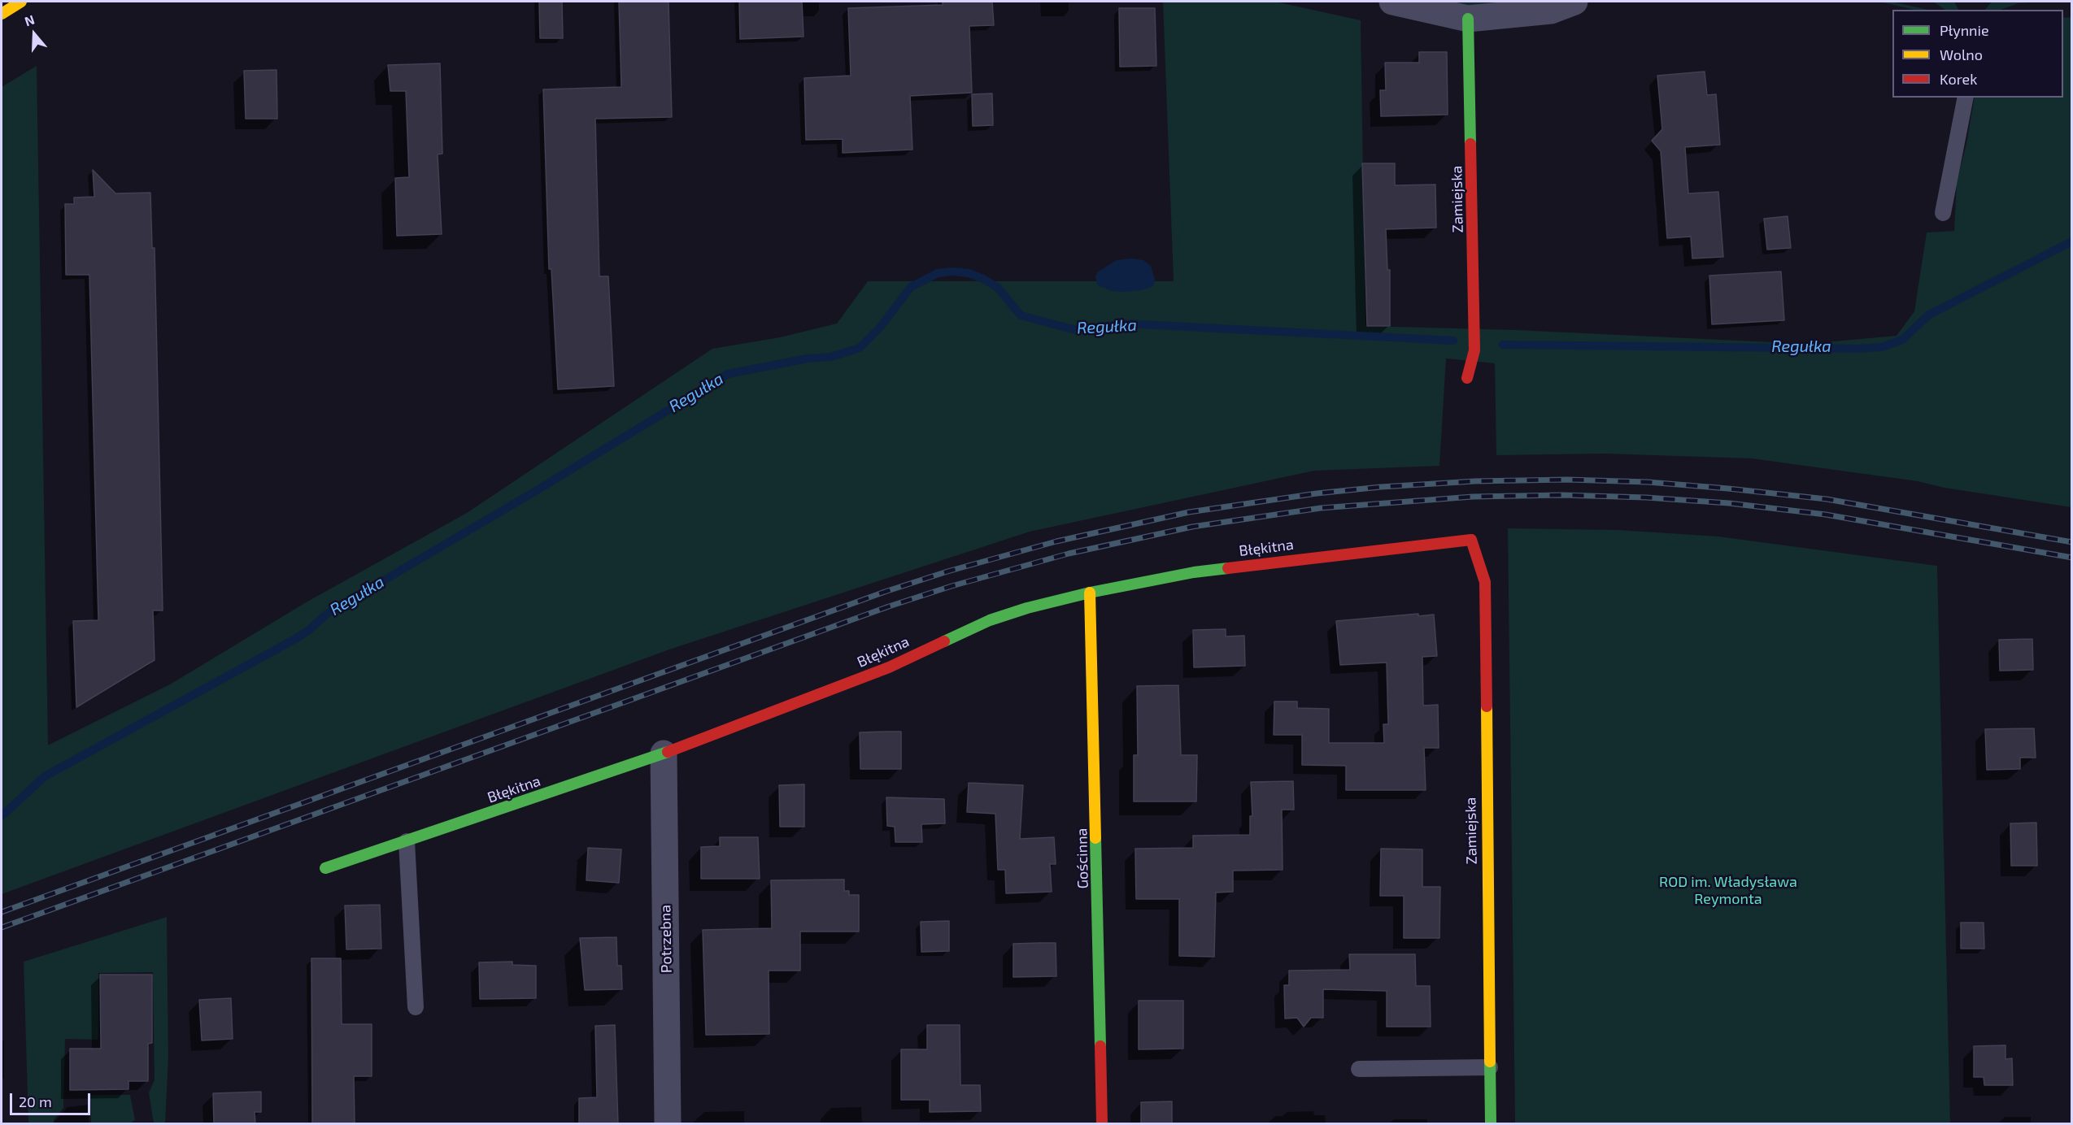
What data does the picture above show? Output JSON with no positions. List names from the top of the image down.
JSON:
{
  "streets": {
    "street": [
      "Zamiejska",
      "Błękitna",
      "Gościnna",
      "Potrzebna"
    ]
  },
  "crossings": [
    ["Zamiejska", "Błękitna"],
    ["Błękitna", "Gościnna"],
    ["Błękitna", "Potrzebna"]
  ],
  "water": ["Regułka"],
  "parks": ["ROD im. Władysława Reymonta"],
  "legend": ["Płynnie", "Wolno", "Korek"],
  "scale_bar": "20 m",
  "north": "top"
}
